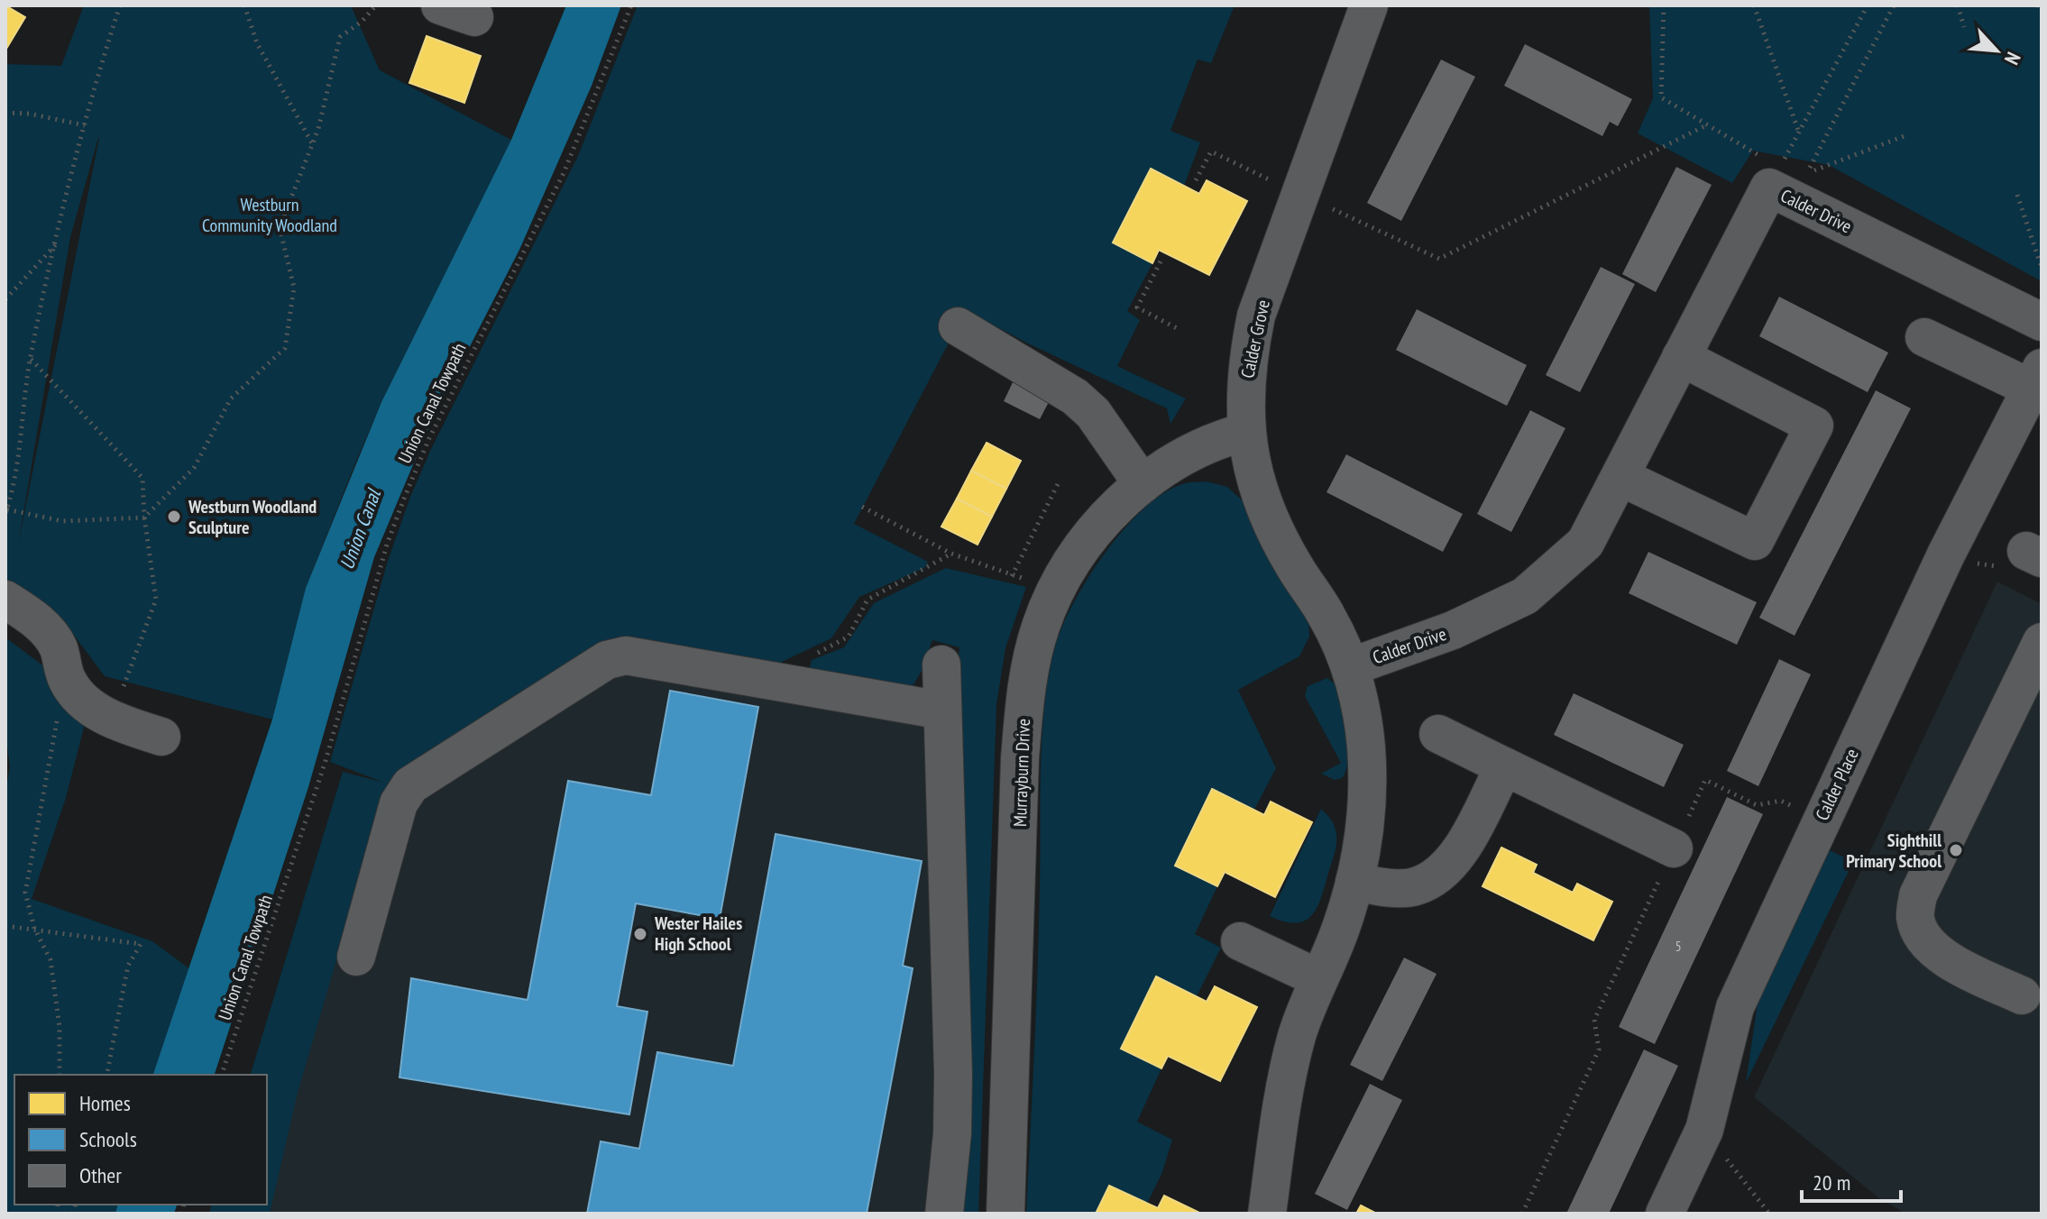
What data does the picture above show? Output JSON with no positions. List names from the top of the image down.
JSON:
{
  "streets": {
    "street": [
      "Calder Drive",
      "Calder Grove",
      "Murrayburn Drive",
      "Calder Place"
    ],
    "path": ["Union Canal Towpath"]
  },
  "crossings": [
    ["Calder Drive", "Calder Grove"],
    ["Calder Grove", "Murrayburn Drive"]
  ],
  "water": ["Union Canal"],
  "parks": ["Westburn Community Woodland"],
  "places": ["Westburn Woodland Sculpture", "Sighthill Primary School", "Wester Hailes High School"],
  "house_numbers": ["5"],
  "legend": ["Homes", "Schools", "Other"],
  "scale_bar": "20 m",
  "north": "bottom right"
}
